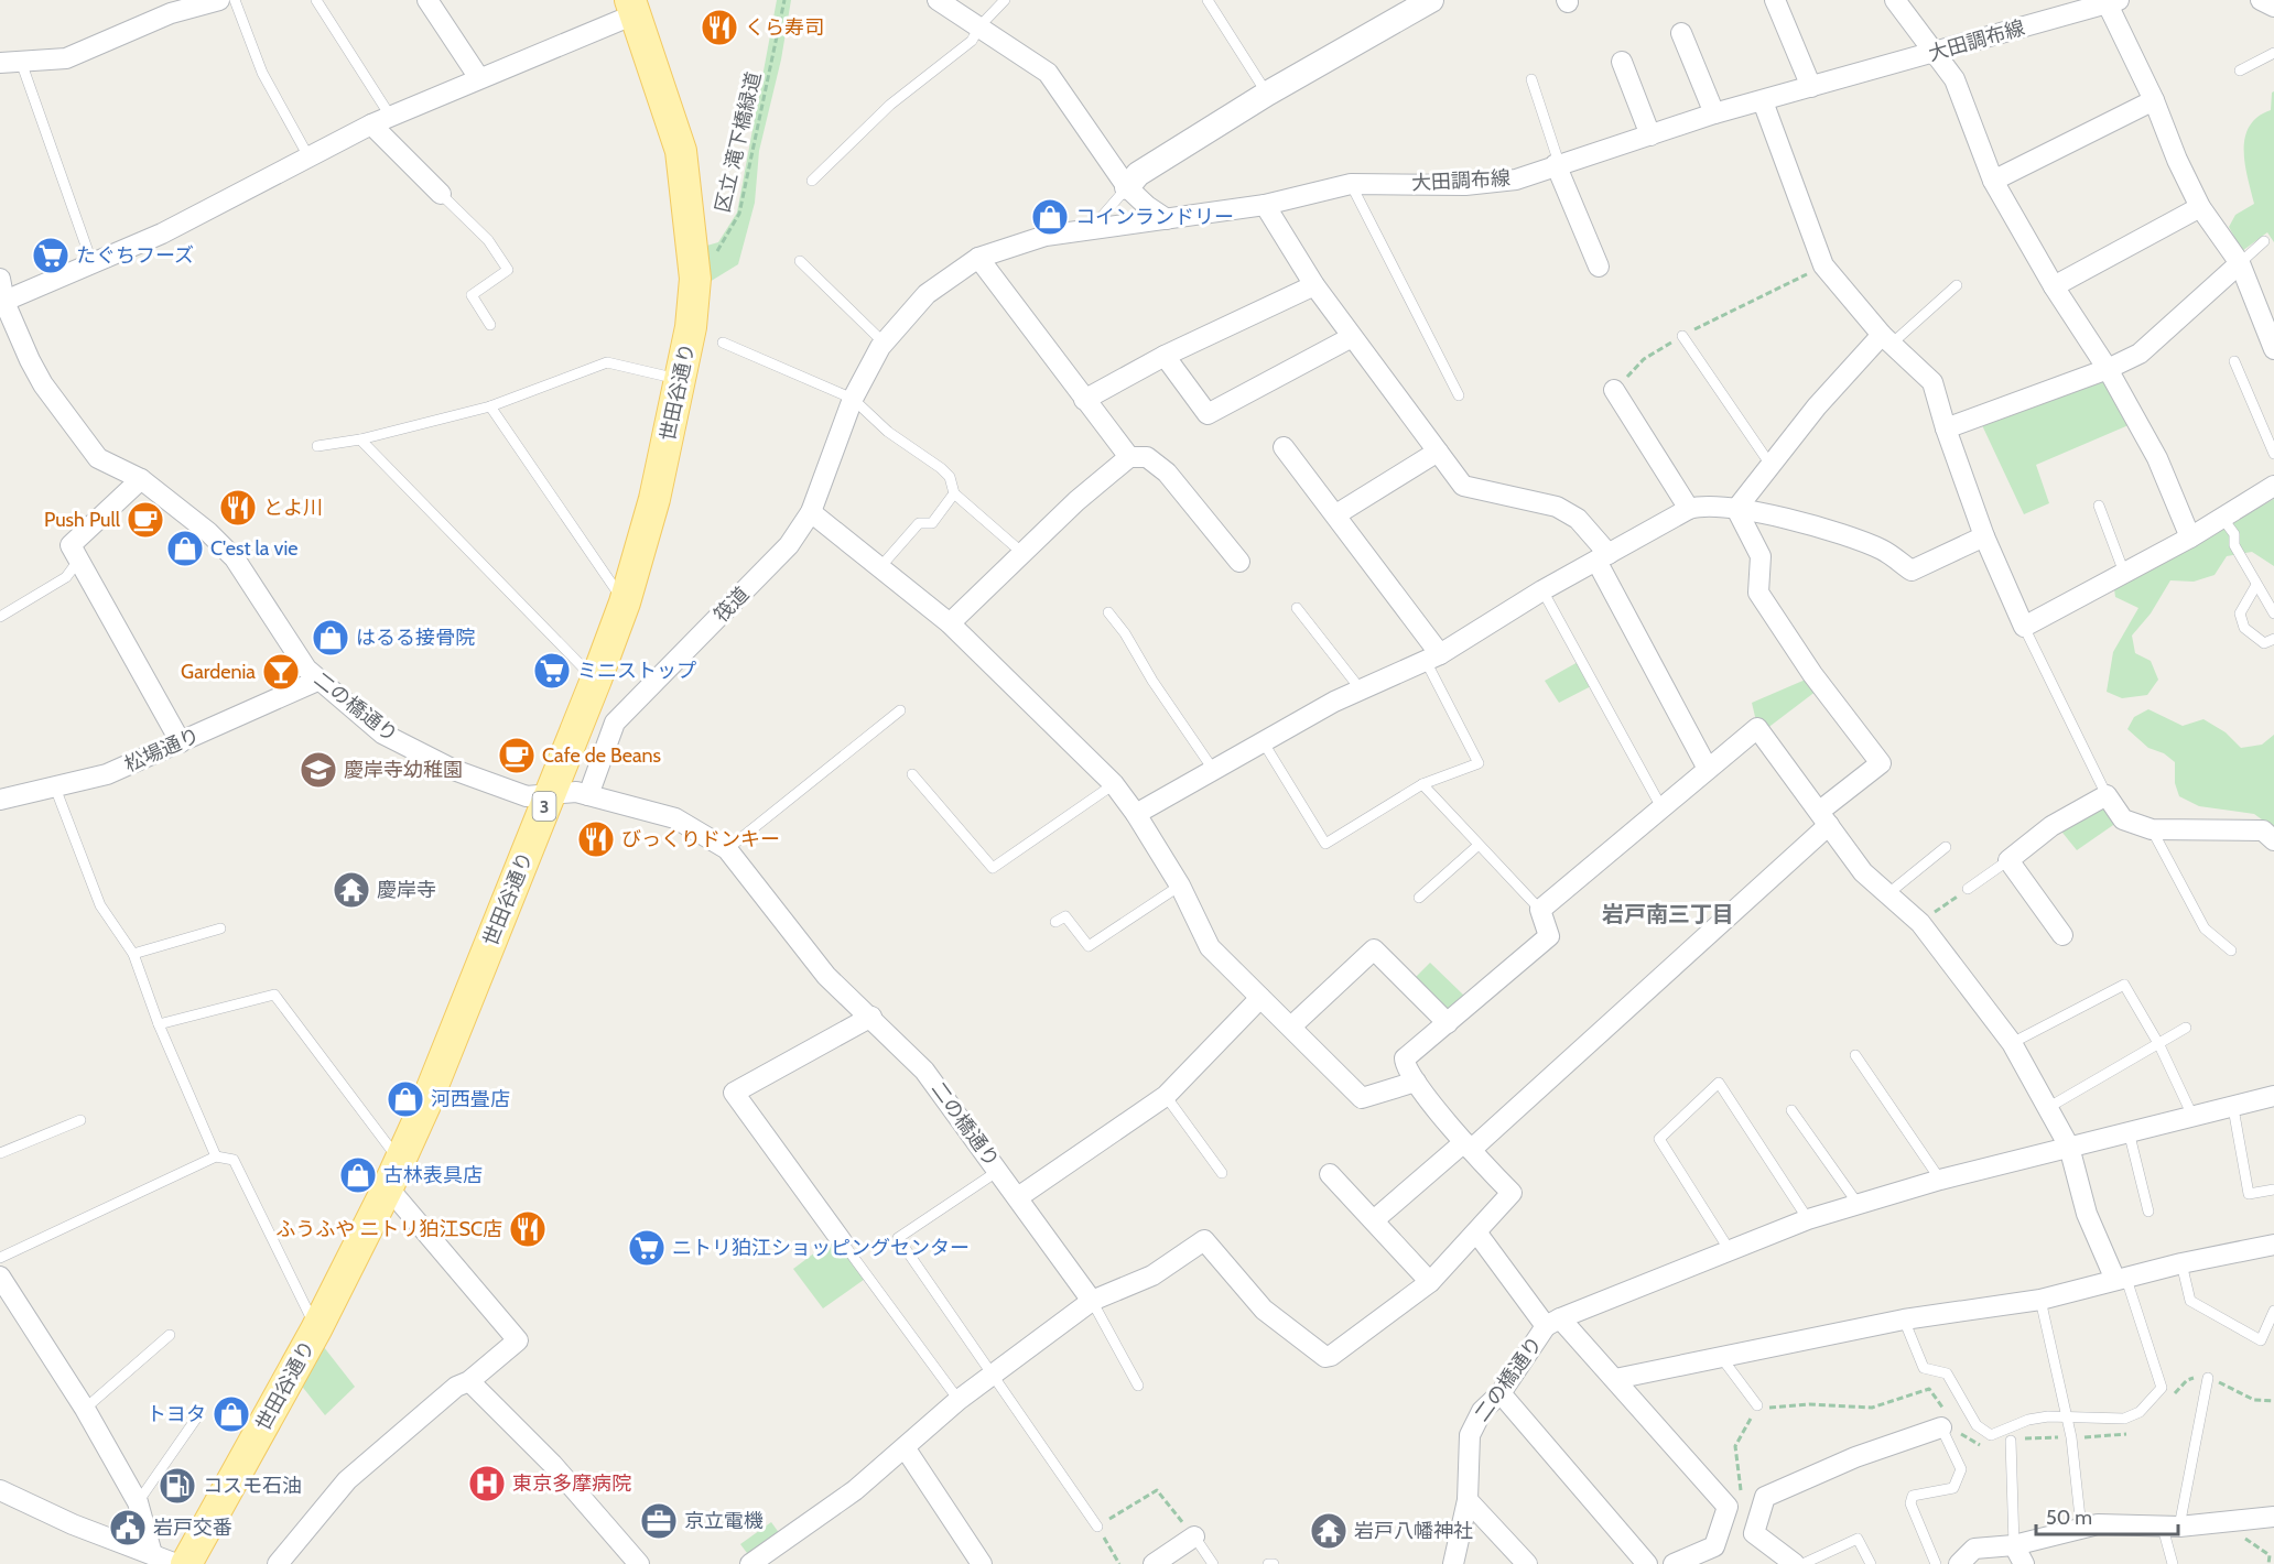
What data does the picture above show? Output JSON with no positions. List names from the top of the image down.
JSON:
{
  "streets": {
    "main road": ["世田谷通り", "3"],
    "street": [
      "大田調布線",
      "筏道",
      "二の橋通り",
      "松場通り"
    ],
    "path": ["区立 滝下橋緑道"]
  },
  "crossings": [
    ["大田調布線", "筏道"],
    ["区立 滝下橋緑道", "世田谷通り"],
    ["世田谷通り", "二の橋通り"],
    ["筏道", "二の橋通り"],
    ["二の橋通り", "松場通り"]
  ],
  "districts": ["岩戸南三丁目"],
  "places": {
    "restaurant": [
      "くら寿司",
      "とよ川",
      "びっくりドンキー",
      "ふうふや ニトリ狛江SC店"
    ],
    "shop": [
      "コインランドリー",
      "C'est la vie",
      "はるる接骨院",
      "河西畳店",
      "古林表具店",
      "トヨタ"
    ],
    "supermarket": ["たぐちフーズ", "ミニストップ", "ニトリ狛江ショッピングセンター"],
    "cafe": ["Push Pull", "Cafe de Beans"],
    "bar": ["Gardenia"],
    "school or university": ["慶岸寺幼稚園"],
    "temple": ["慶岸寺", "岩戸八幡神社"],
    "hospital": ["東京多摩病院"],
    "fuel station": ["コスモ石油"],
    "office": ["京立電機"],
    "public building": ["岩戸交番"]
  },
  "scale_bar": "50 m"
}
